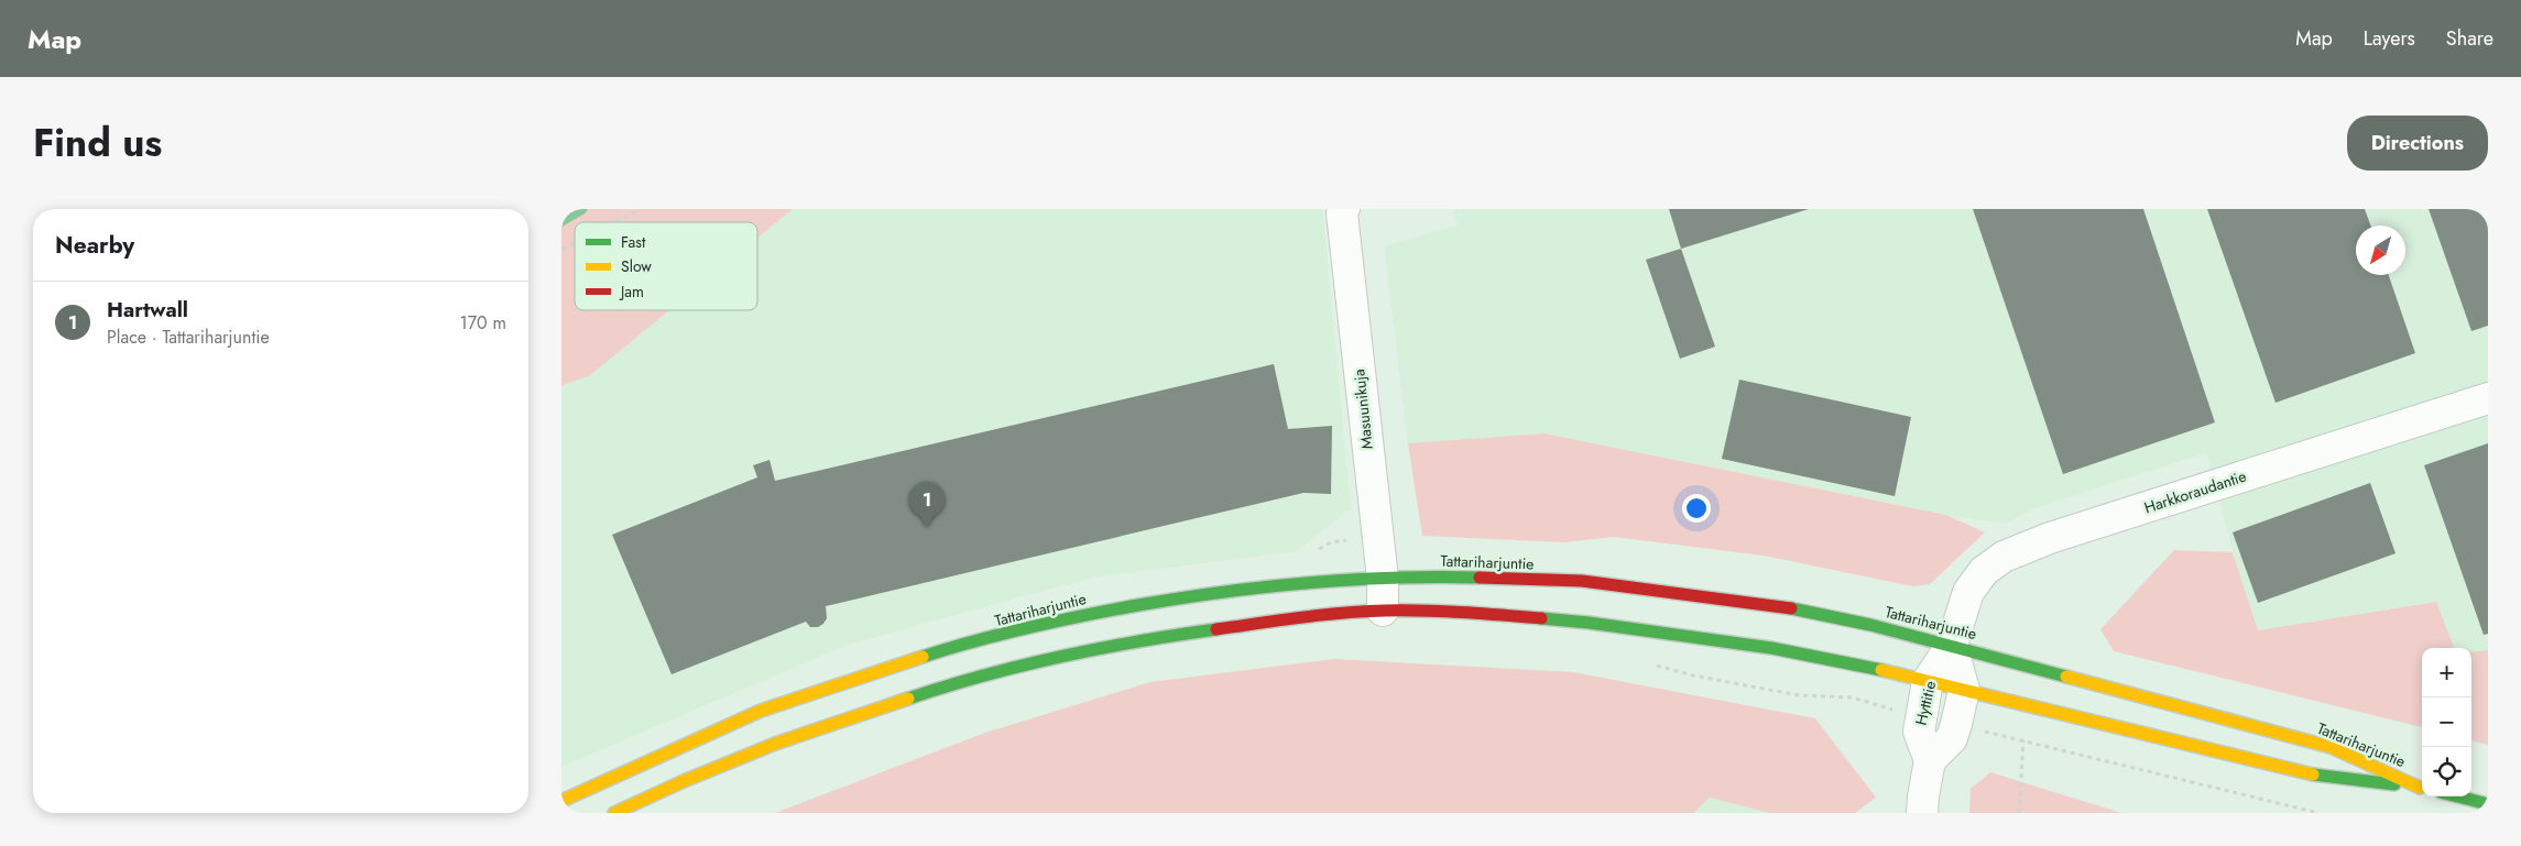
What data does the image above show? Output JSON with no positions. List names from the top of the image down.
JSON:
{
  "streets": {
    "main road": ["Tattariharjuntie"],
    "street": ["Masuunikuja", "Harkkoraudantie", "Hyttitie"]
  },
  "crossings": [
    ["Masuunikuja", "Tattariharjuntie"],
    ["Harkkoraudantie", "Tattariharjuntie"],
    ["Harkkoraudantie", "Hyttitie"],
    ["Tattariharjuntie", "Hyttitie"]
  ],
  "legend": ["Fast", "Slow", "Jam"],
  "north": "bottom left",
  "page": {
    "header": "Map",
    "nav": ["Map", "Layers", "Share"],
    "title": "Find us",
    "buttons": "Directions",
    "heading": "Nearby",
    "list": [
      {
        "mark": "1",
        "name": "Hartwall",
        "note": "Place · Tattariharjuntie",
        "value": "170 m"
      }
    ],
    "pins": "1",
    "map_buttons": ["+", "−"]
  }
}
